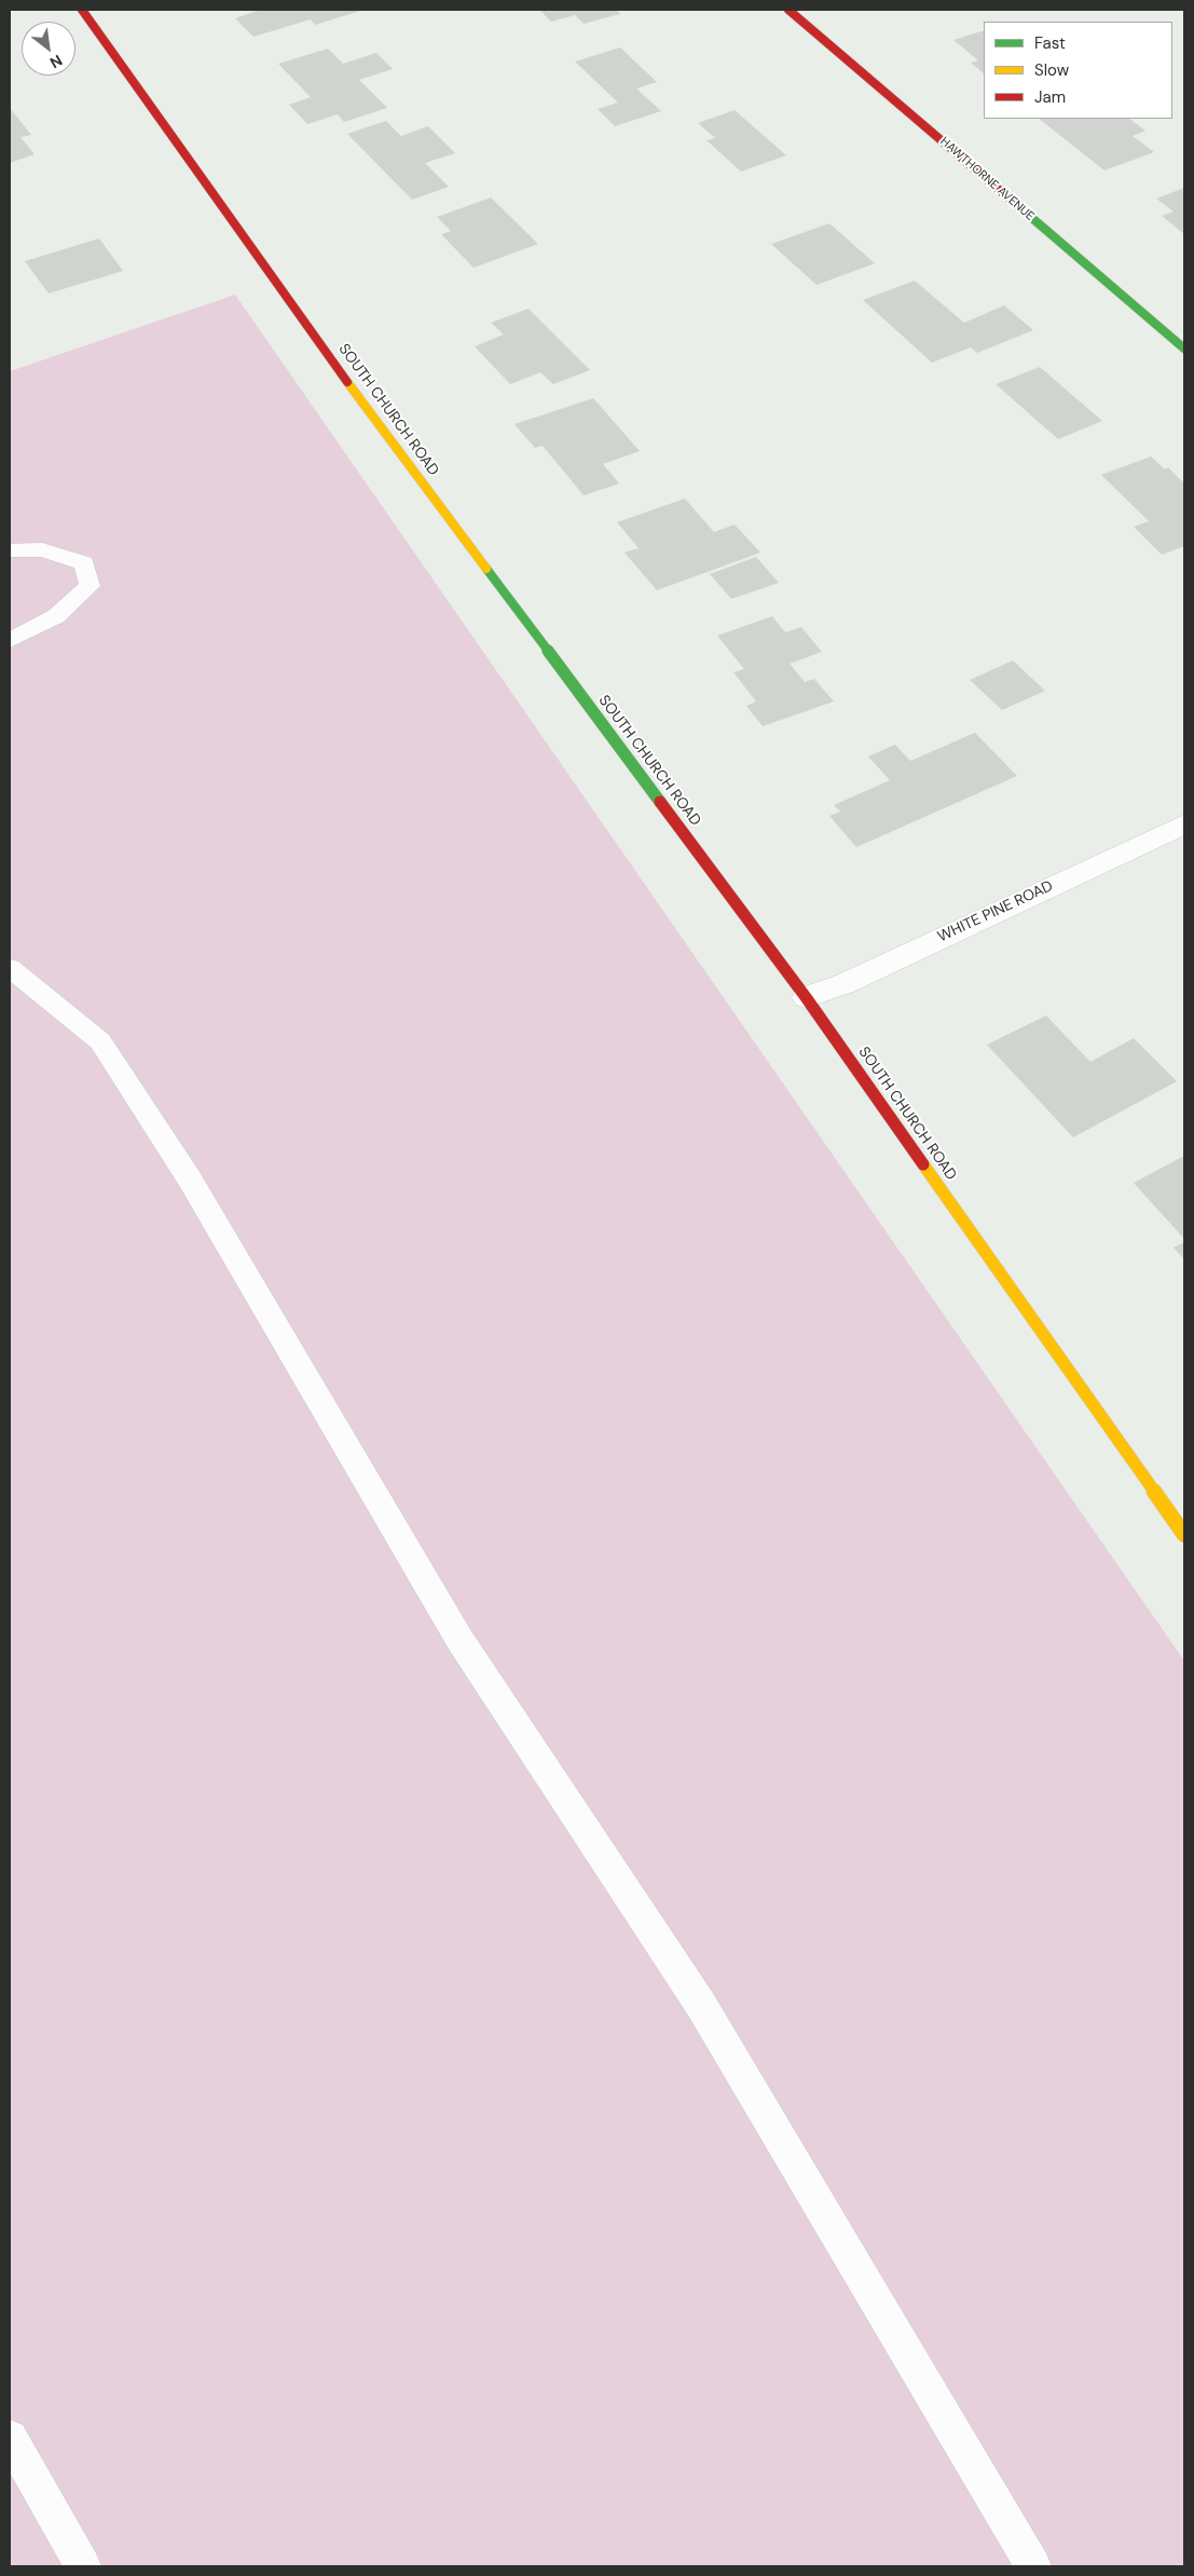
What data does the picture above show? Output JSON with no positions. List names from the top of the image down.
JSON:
{
  "streets": {
    "street": ["HAWTHORNE AVENUE", "SOUTH CHURCH ROAD", "WHITE PINE ROAD"]
  },
  "crossings": [
    ["SOUTH CHURCH ROAD", "WHITE PINE ROAD"]
  ],
  "legend": ["Fast", "Slow", "Jam"],
  "north": "bottom right"
}
